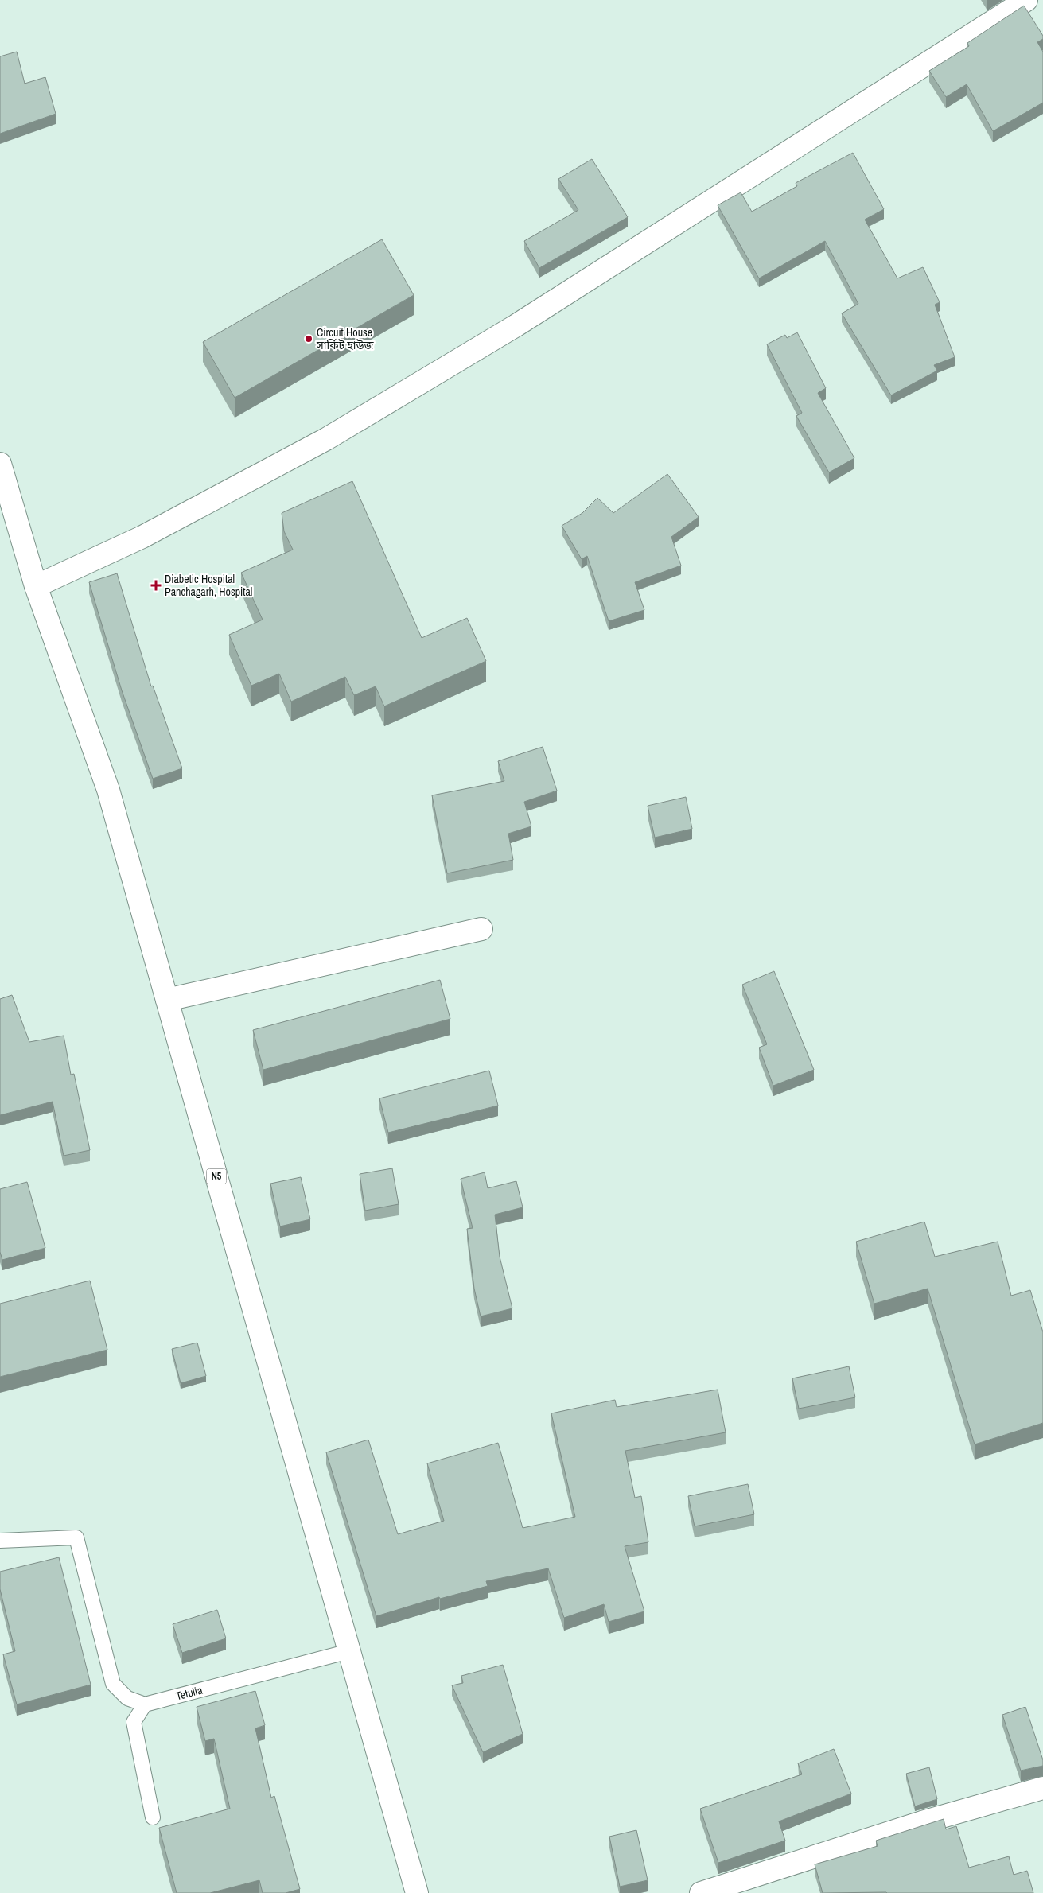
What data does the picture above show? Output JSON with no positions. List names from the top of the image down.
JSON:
{
  "streets": {
    "main road": ["N5"],
    "lane": ["Tetulia"]
  },
  "crossings": [
    ["N5", "Tetulia"]
  ],
  "places": {
    "other": ["Circuit House সার্কিট হাউজ"],
    "health": ["Diabetic Hospital Panchagarh, Hospital"]
  }
}
